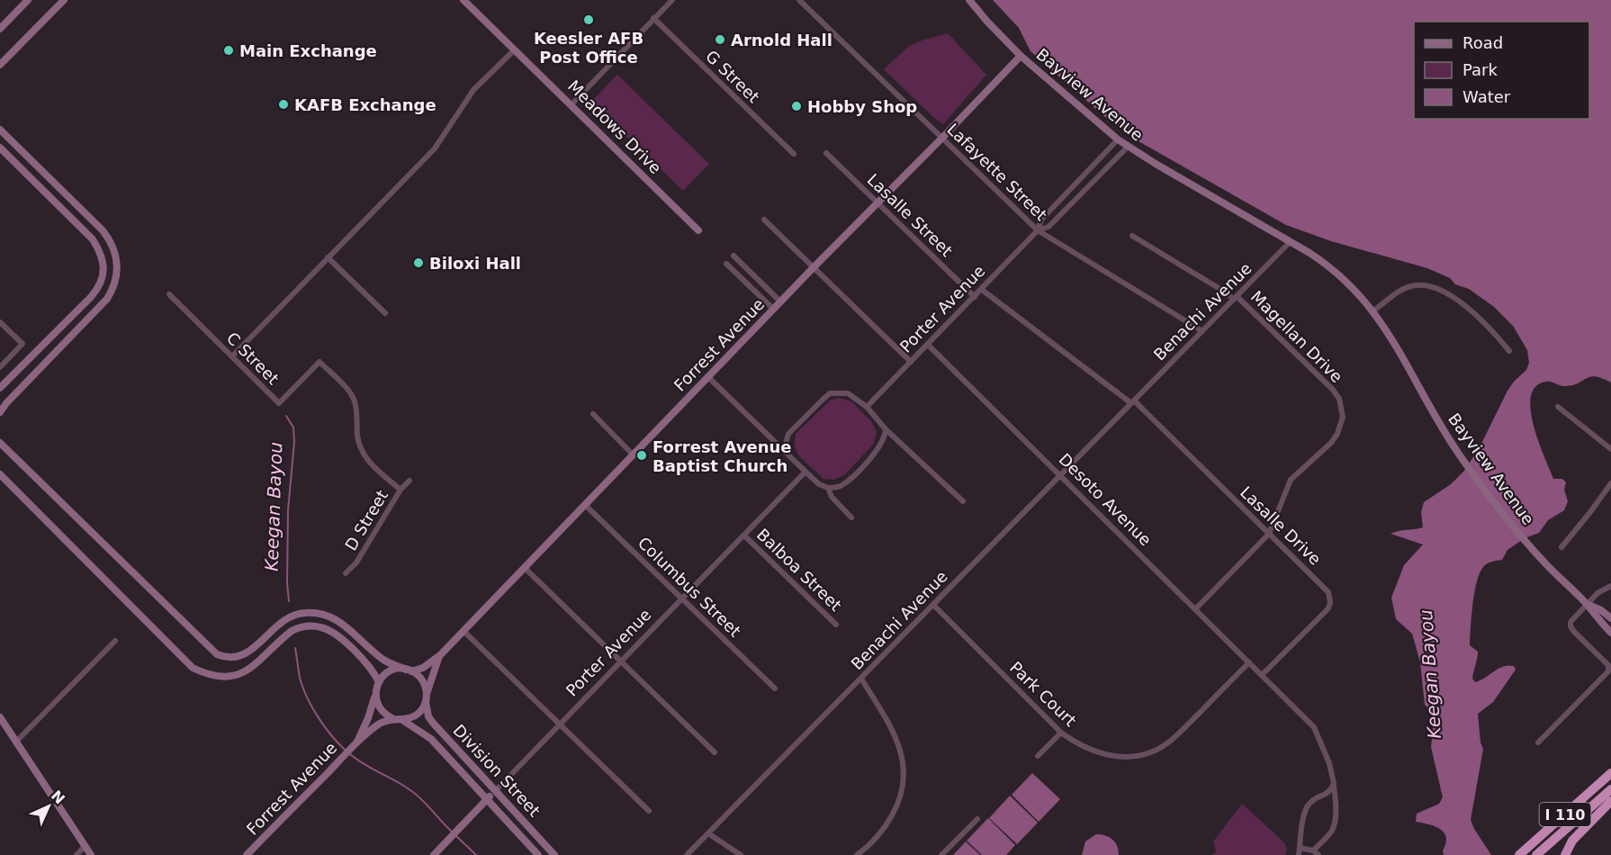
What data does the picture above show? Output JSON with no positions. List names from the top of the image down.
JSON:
{
  "streets": {
    "highway": ["I 110"],
    "street": [
      "G Street",
      "Bayview Avenue",
      "Meadows Drive",
      "Lafayette Street",
      "Lasalle Street",
      "Porter Avenue",
      "Benachi Avenue",
      "Magellan Drive",
      "Forrest Avenue",
      "C Street",
      "Desoto Avenue",
      "D Street",
      "Lasalle Drive",
      "Balboa Street",
      "Columbus Street",
      "Park Court",
      "Division Street"
    ]
  },
  "crossings": [
    ["Bayview Avenue", "Porter Avenue"],
    ["Bayview Avenue", "Benachi Avenue"],
    ["Bayview Avenue", "Forrest Avenue"],
    ["Lafayette Street", "Porter Avenue"],
    ["Lafayette Street", "Benachi Avenue"],
    ["Lafayette Street", "Forrest Avenue"],
    ["Lasalle Street", "Porter Avenue"],
    ["Lasalle Street", "Forrest Avenue"],
    ["Porter Avenue", "Desoto Avenue"],
    ["Porter Avenue", "Balboa Street"],
    ["Porter Avenue", "Columbus Street"],
    ["Porter Avenue", "Division Street"],
    ["Benachi Avenue", "Magellan Drive"],
    ["Benachi Avenue", "Desoto Avenue"],
    ["Benachi Avenue", "Lasalle Drive"],
    ["Benachi Avenue", "Park Court"],
    ["Magellan Drive", "Lasalle Drive"],
    ["Forrest Avenue", "Columbus Street"],
    ["Forrest Avenue", "Division Street"],
    ["C Street", "D Street"],
    ["Desoto Avenue", "Lasalle Drive"],
    ["Desoto Avenue", "Park Court"]
  ],
  "water": ["Keegan Bayou"],
  "places": [
    "Keesler AFB Post Office",
    "Arnold Hall",
    "Main Exchange",
    "KAFB Exchange",
    "Hobby Shop",
    "Biloxi Hall",
    "Forrest Avenue Baptist Church"
  ],
  "legend": ["Road", "Park", "Water"],
  "north": "top right"
}
